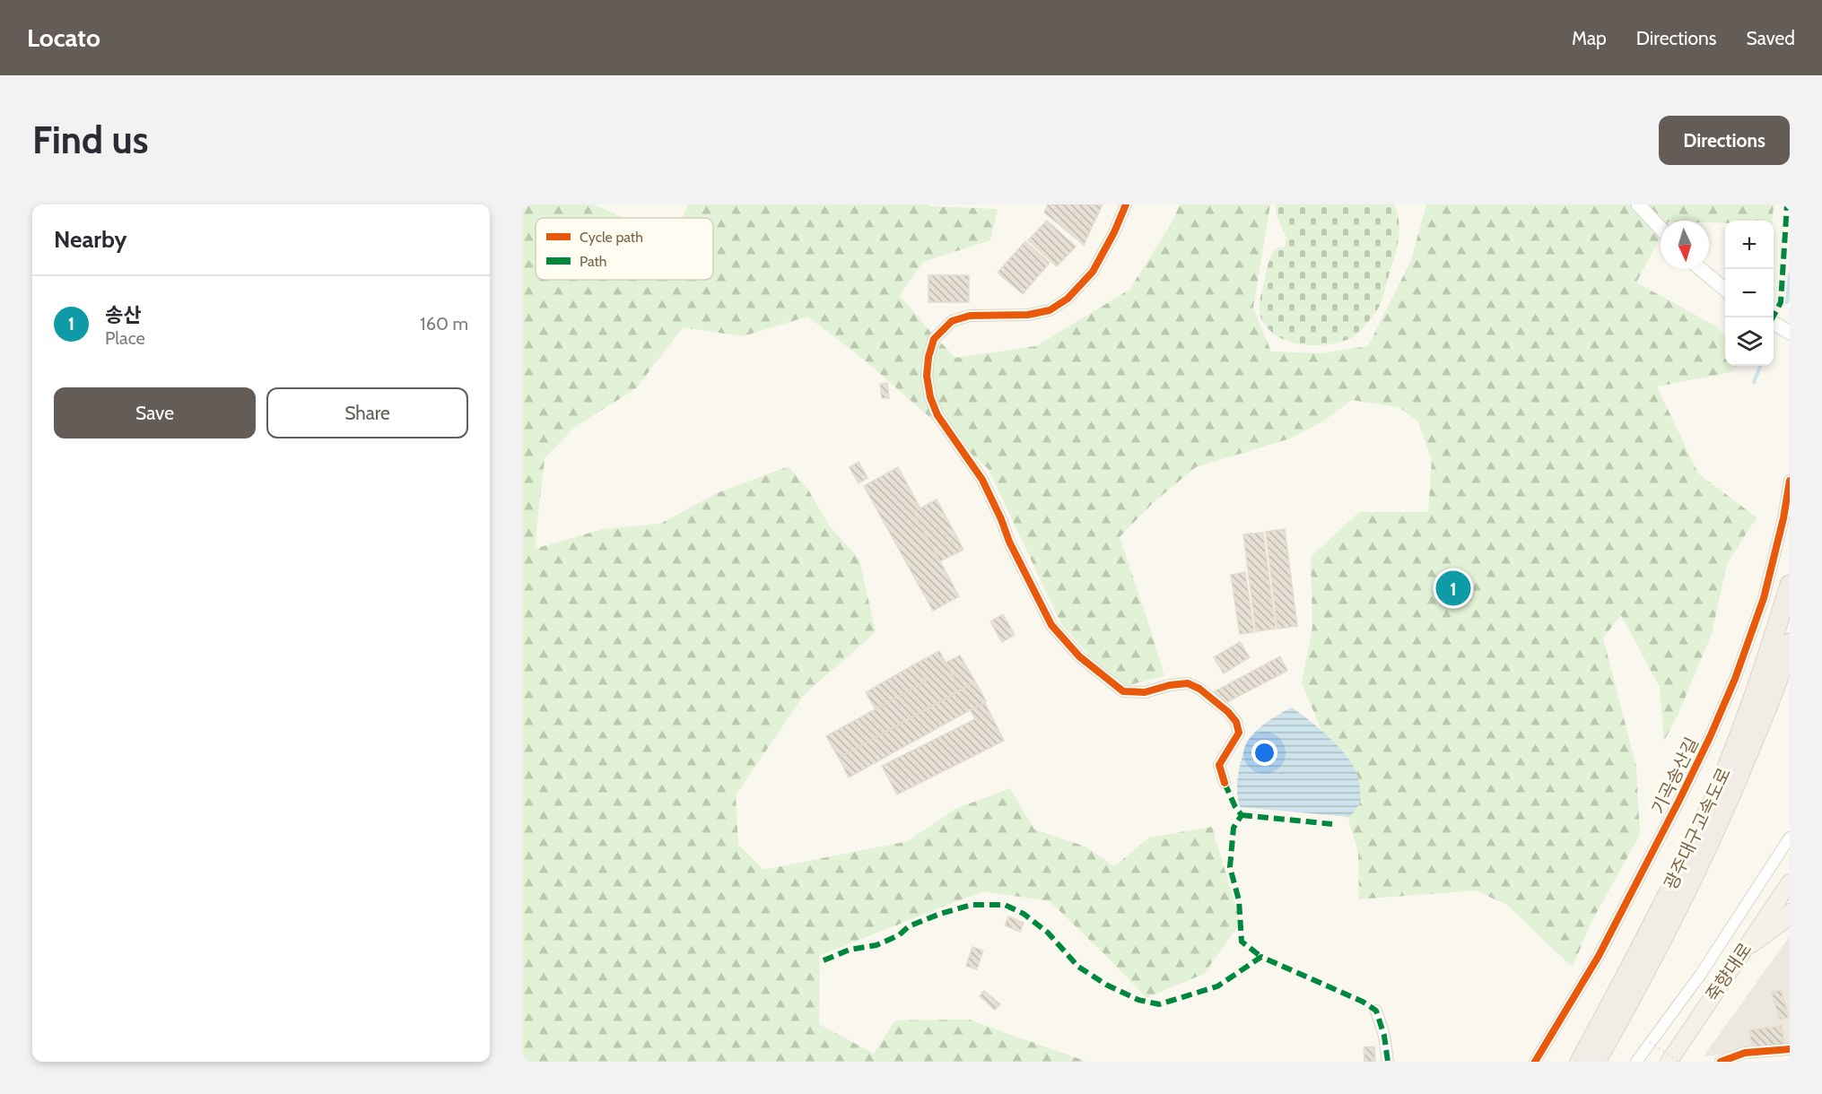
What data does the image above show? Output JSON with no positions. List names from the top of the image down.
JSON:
{
  "streets": {
    "highway": ["광주대구고속도로"],
    "main road": ["죽향대로"],
    "street": ["기곡송산길"]
  },
  "legend": ["Cycle path", "Path"],
  "north": "bottom",
  "page": {
    "header": "Locato",
    "nav": ["Map", "Directions", "Saved"],
    "buttons": [
      "Directions",
      ["Save", "Share"]
    ],
    "title": "Find us",
    "heading": "Nearby",
    "map_buttons": ["+", "−"],
    "list": [
      {
        "mark": "1",
        "name": "송산",
        "note": "Place",
        "value": "160 m"
      }
    ],
    "pins": "1"
  }
}
